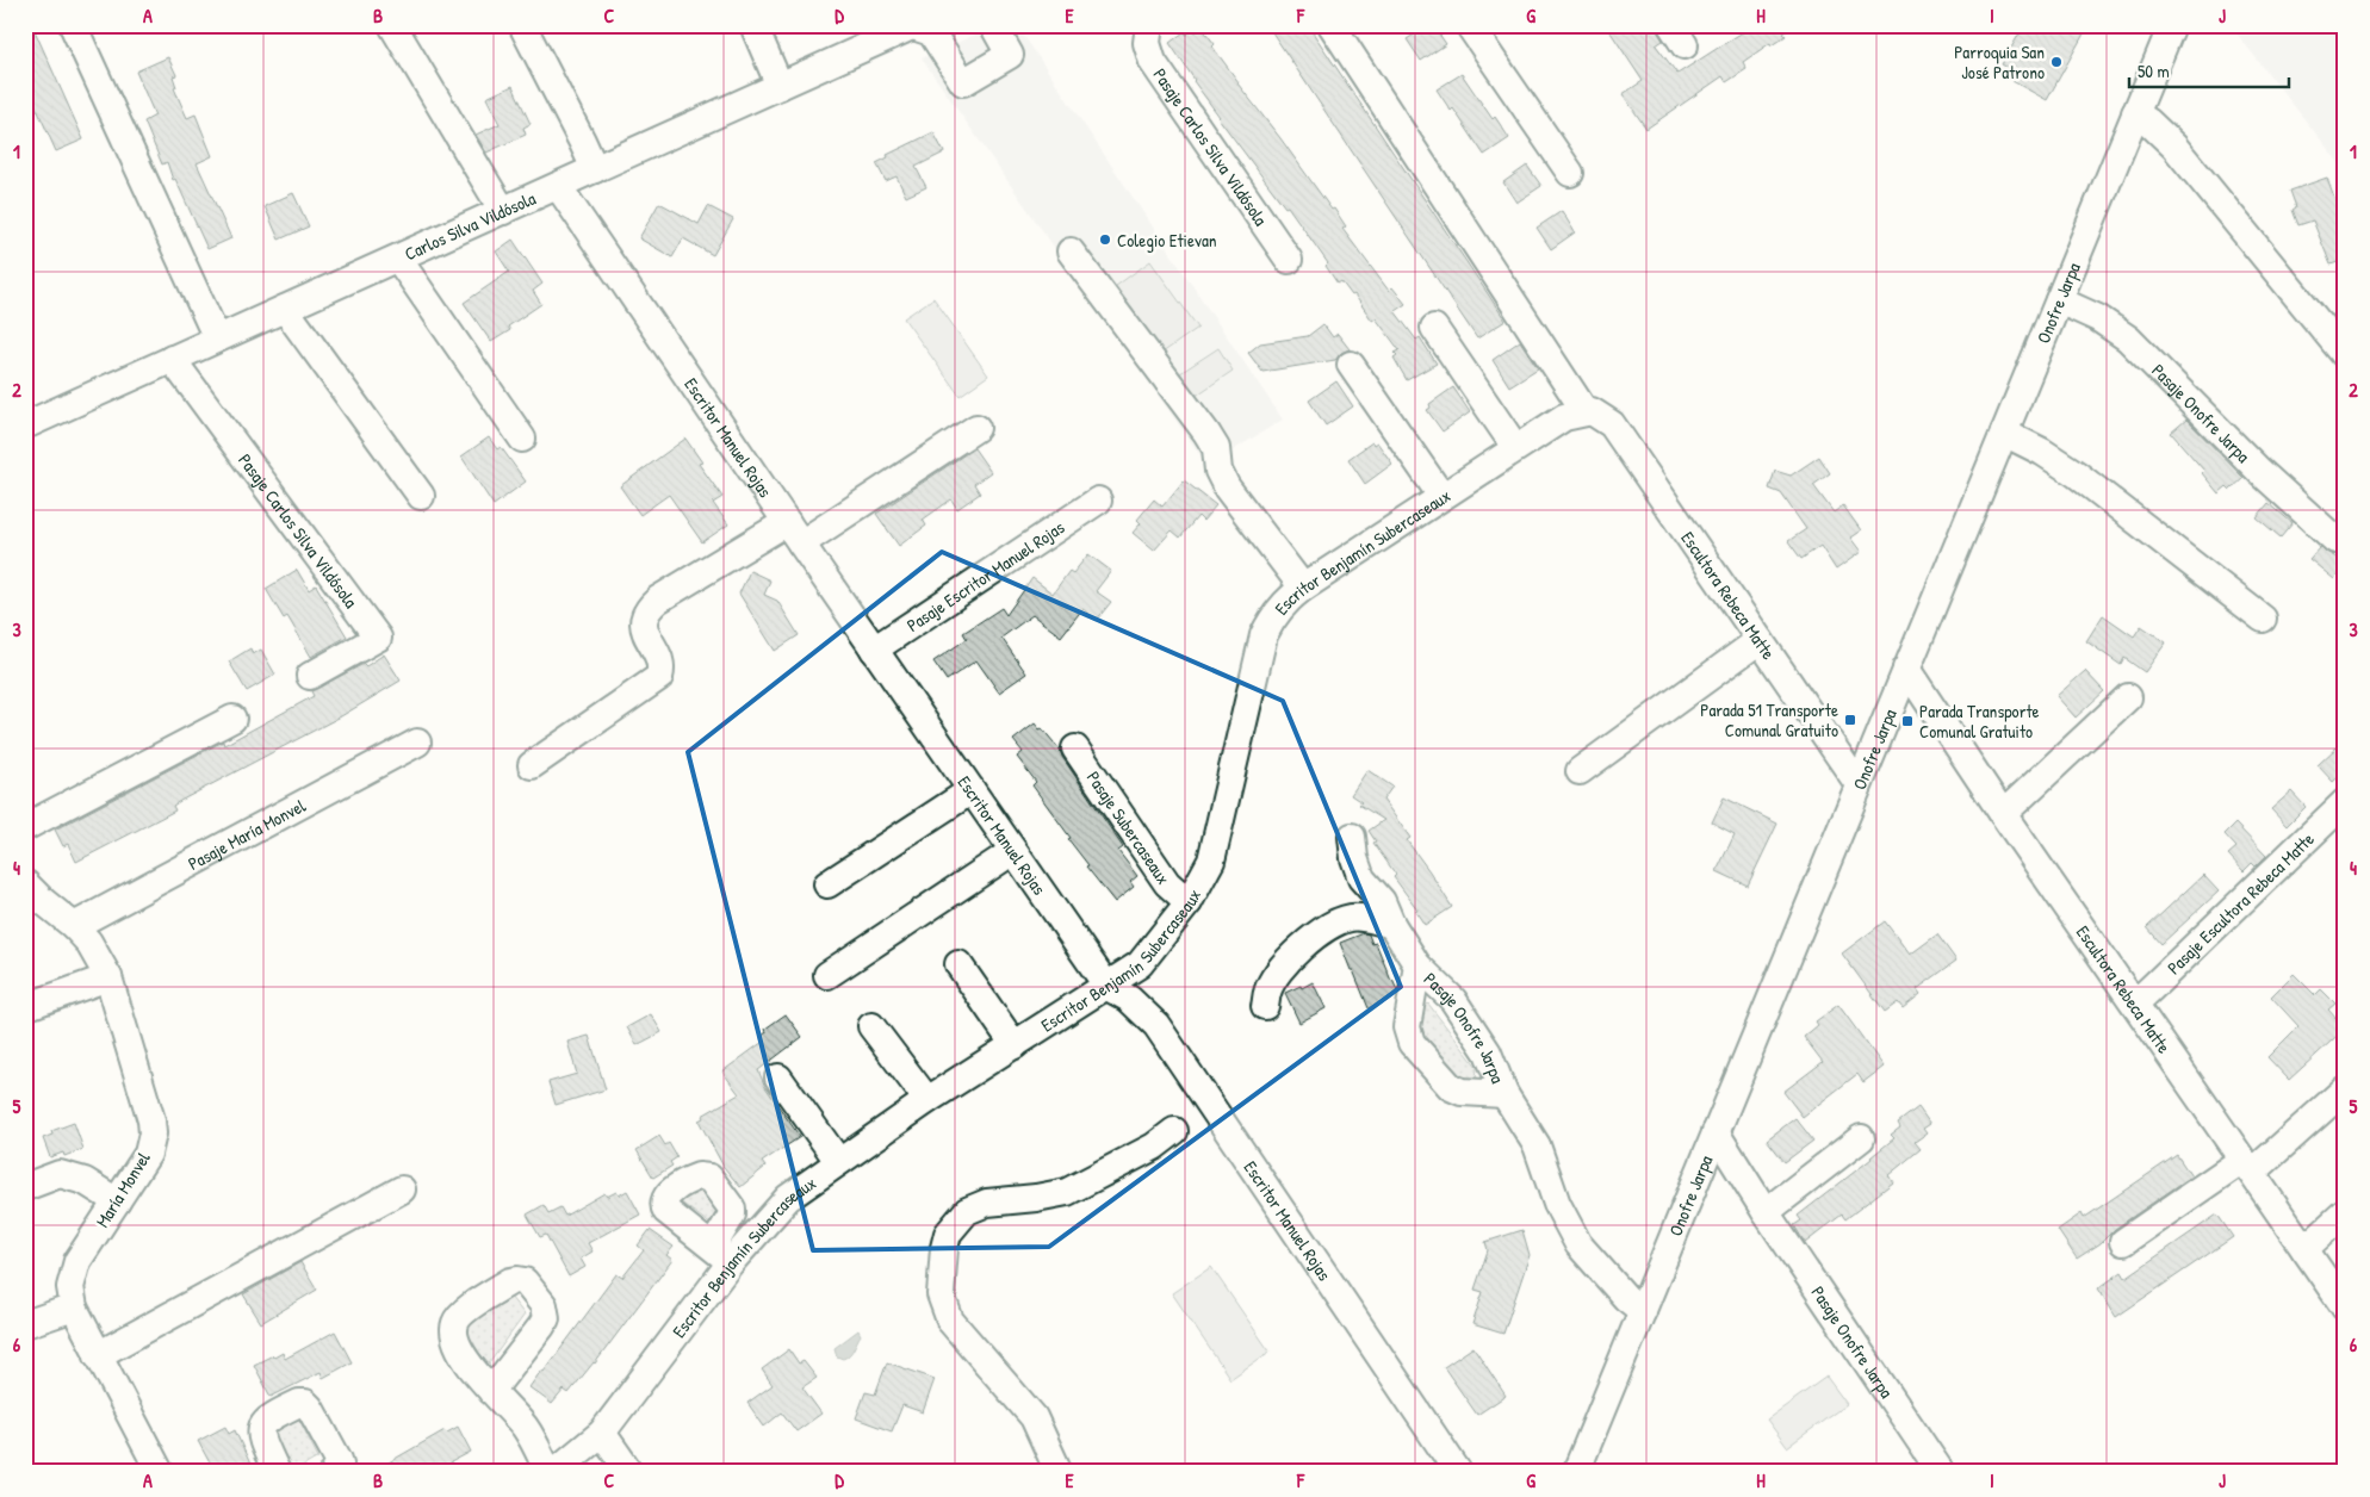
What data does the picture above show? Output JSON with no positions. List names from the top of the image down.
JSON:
{
  "streets": {
    "street": [
      "Pasaje Carlos Silva Vildósola",
      "Carlos Silva Vildósola",
      "Onofre Jarpa",
      "Pasaje Onofre Jarpa",
      "Escritor Manuel Rojas",
      "Escritor Benjamín Subercaseaux",
      "Pasaje Escritor Manuel Rojas",
      "Escultora Rebeca Matte",
      "Pasaje Subercaseaux",
      "Pasaje María Monvel",
      "Pasaje Escultora Rebeca Matte",
      "María Monvel"
    ]
  },
  "crossings": [
    ["Pasaje Carlos Silva Vildósola", "Carlos Silva Vildósola"],
    ["Carlos Silva Vildósola", "Escritor Manuel Rojas"],
    ["Onofre Jarpa", "Pasaje Onofre Jarpa"],
    ["Onofre Jarpa", "Escultora Rebeca Matte"],
    ["Escritor Manuel Rojas", "Escritor Benjamín Subercaseaux"],
    ["Escritor Manuel Rojas", "Pasaje Escritor Manuel Rojas"],
    ["Escritor Benjamín Subercaseaux", "Escultora Rebeca Matte"],
    ["Escritor Benjamín Subercaseaux", "Pasaje Subercaseaux"],
    ["Escultora Rebeca Matte", "Pasaje Escultora Rebeca Matte"],
    ["Pasaje María Monvel", "María Monvel"]
  ],
  "places": {
    "other": ["Parroquia San José Patrono", "Colegio Etievan"],
    "transit": ["Parada 51 Transporte Comunal Gratuito", "Parada Transporte Comunal Gratuito"]
  },
  "scale_bar": "50 m",
  "grid": {
    "columns": [
      "A",
      "B",
      "C",
      "D",
      "E",
      "F",
      "G",
      "H",
      "I",
      "J"
    ],
    "rows": [
      "1",
      "2",
      "3",
      "4",
      "5",
      "6"
    ]
  }
}
